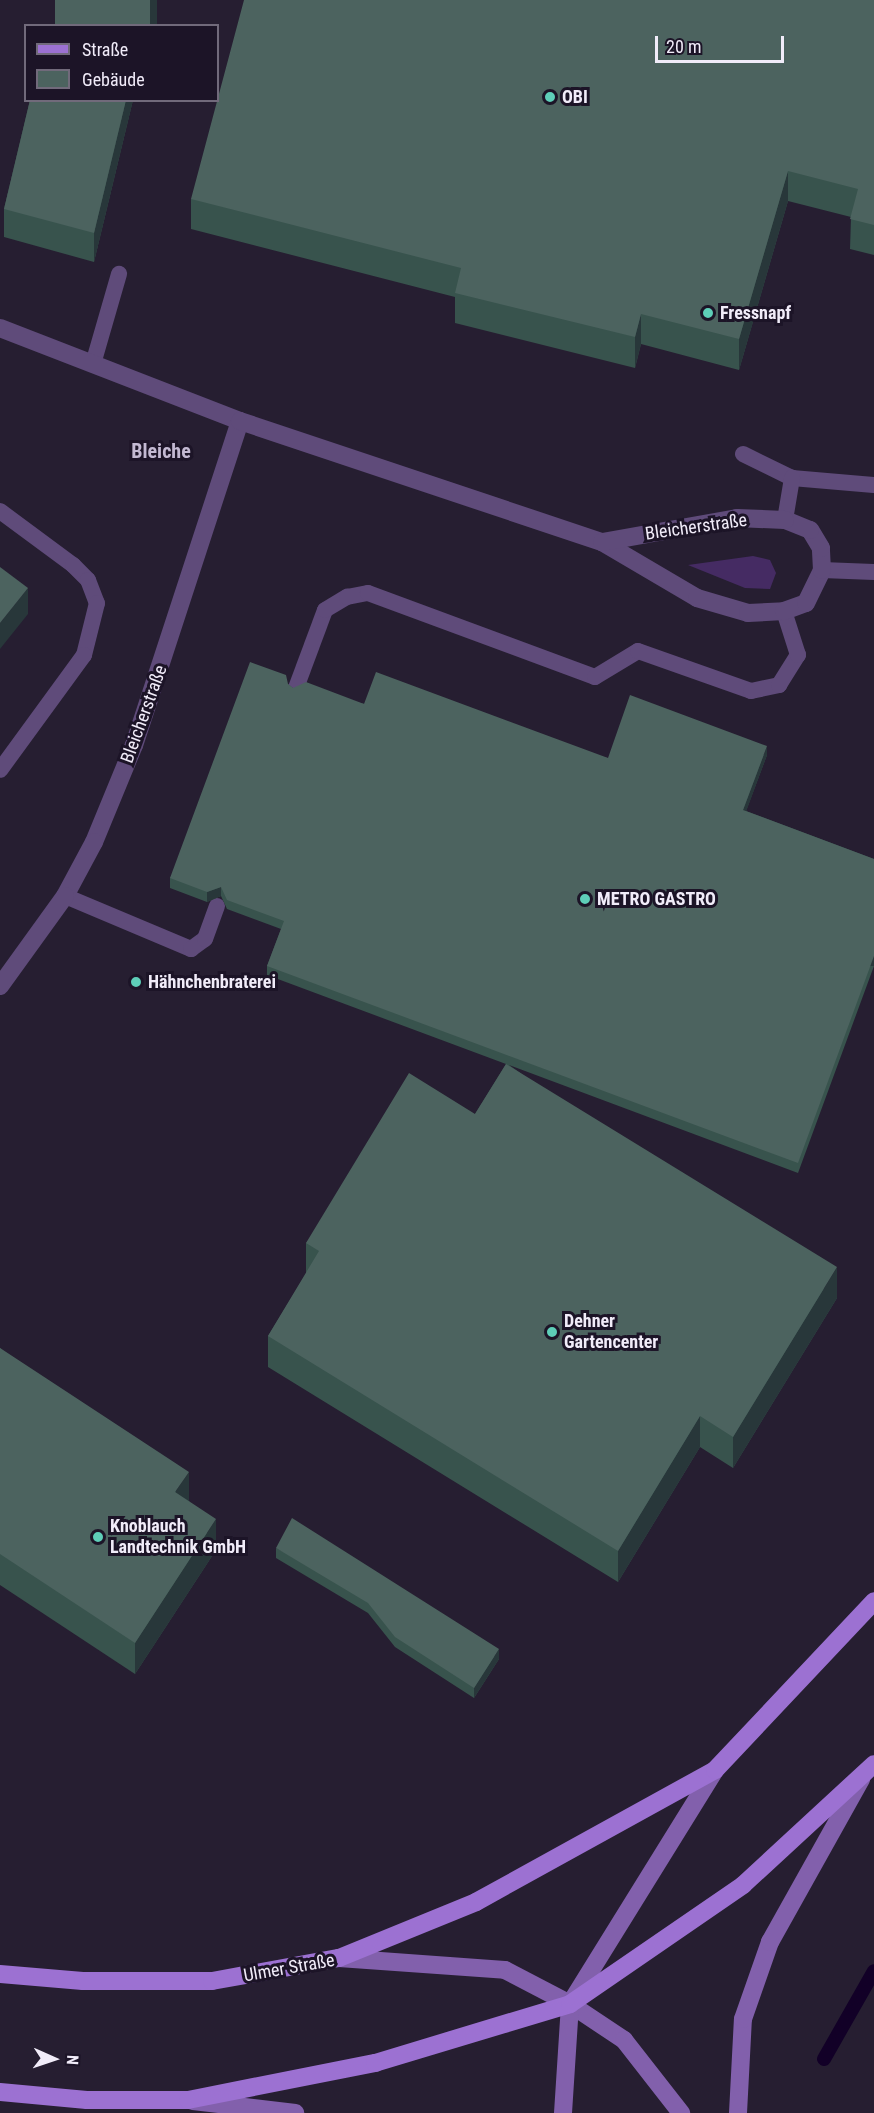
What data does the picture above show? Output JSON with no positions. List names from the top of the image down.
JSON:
{
  "streets": {
    "main road": ["Ulmer Straße"],
    "street": ["Bleicherstraße"]
  },
  "districts": ["Bleiche"],
  "places": [
    "OBI",
    "Fressnapf",
    "METRO GASTRO",
    "Hähnchenbraterei",
    "Dehner Gartencenter",
    "Knoblauch Landtechnik GmbH"
  ],
  "legend": ["Straße", "Gebäude"],
  "scale_bar": "20 m",
  "north": "right"
}
